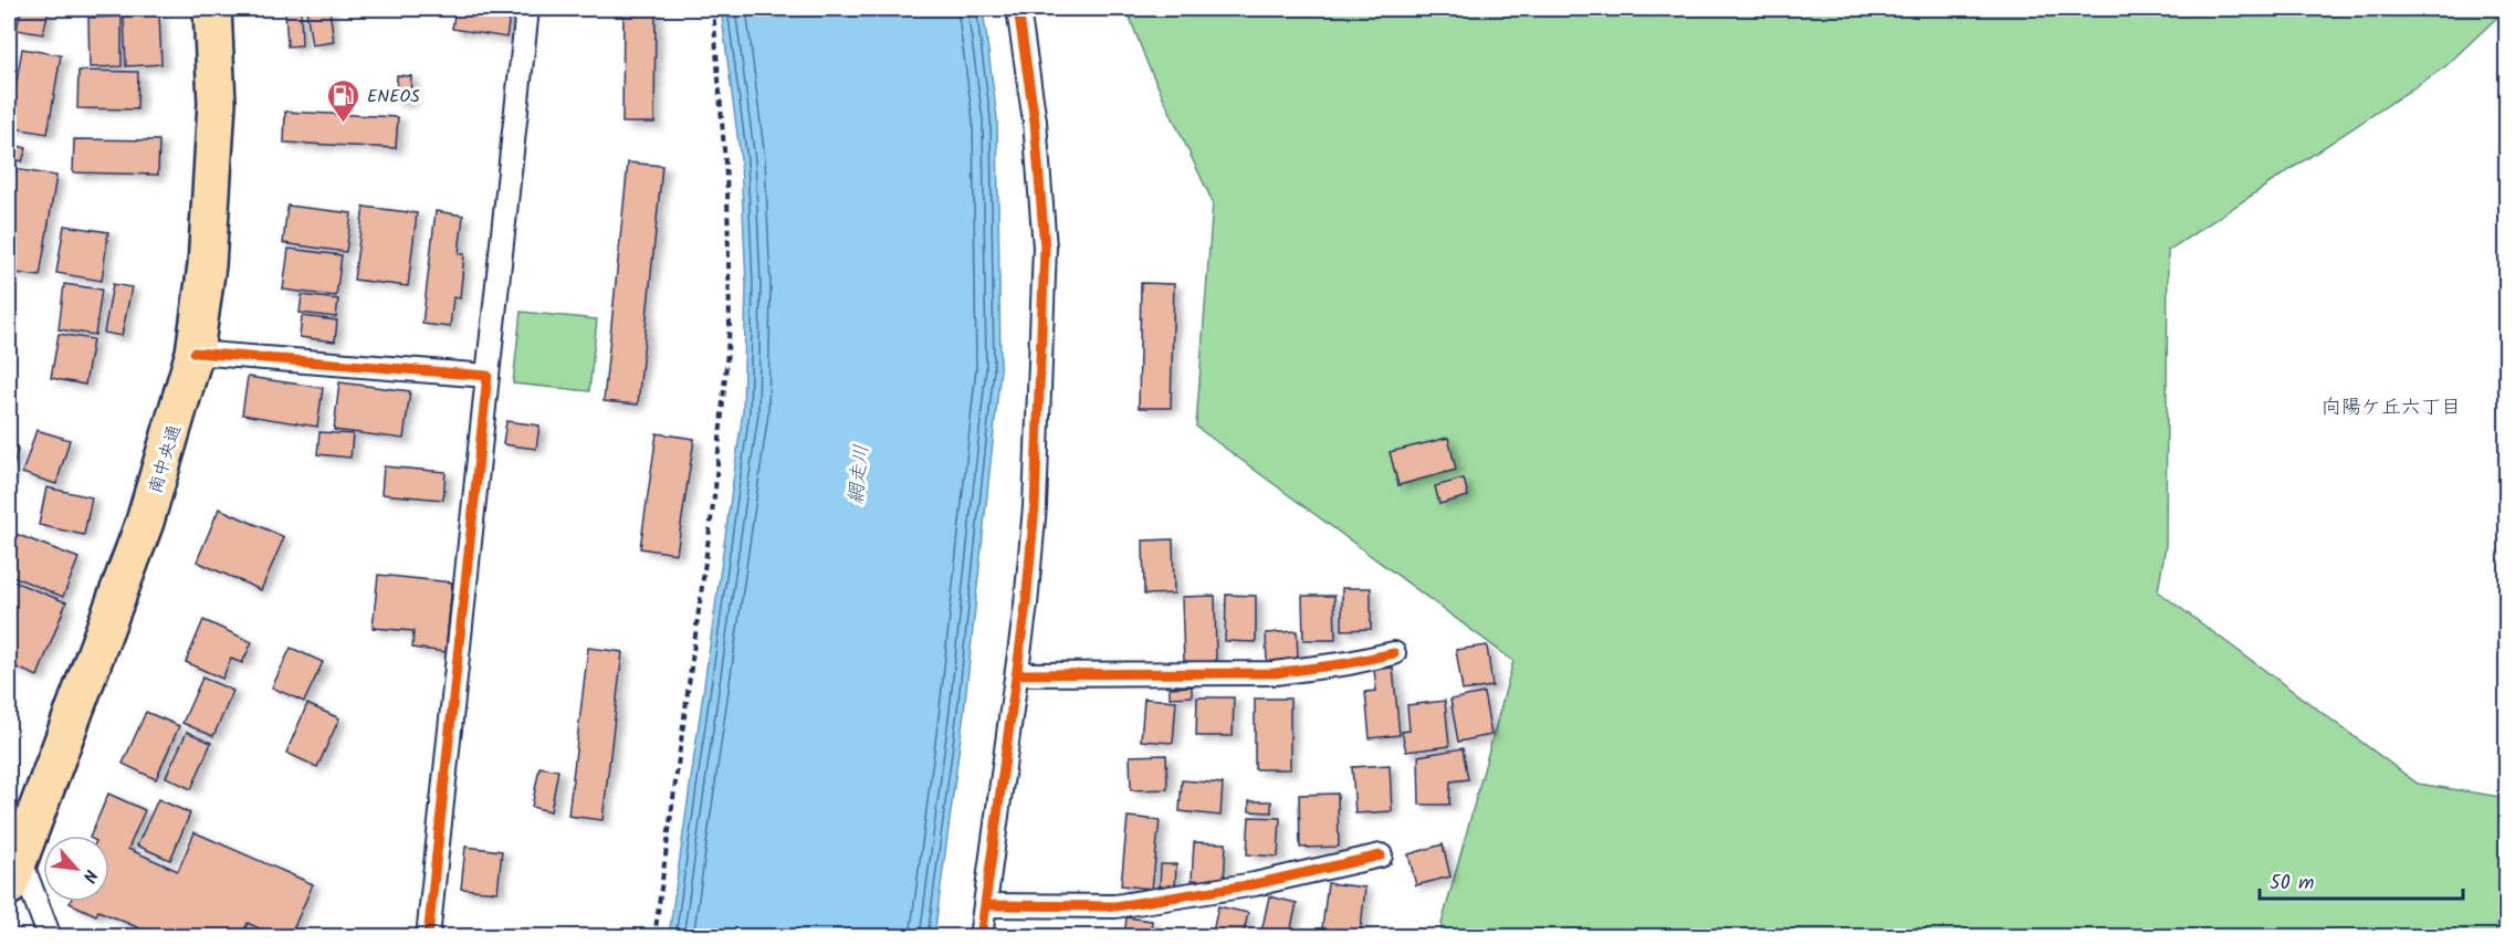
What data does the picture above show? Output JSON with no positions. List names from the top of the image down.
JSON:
{
  "streets": {
    "highway": ["南中央通"]
  },
  "districts": ["向陽ケ丘六丁目"],
  "water": ["網走川"],
  "places": {
    "fuel station": ["ENEOS"]
  },
  "scale_bar": "50 m",
  "north": "bottom right"
}
